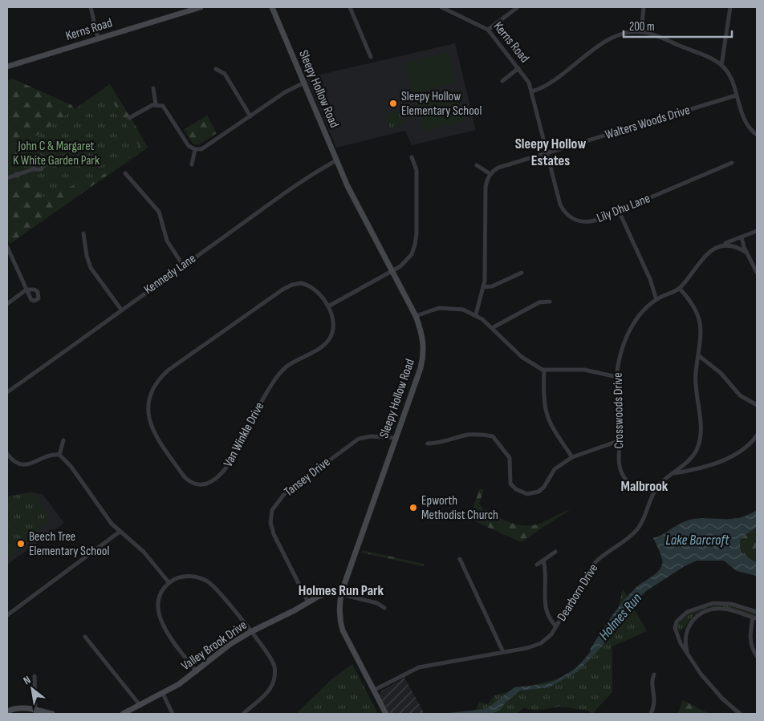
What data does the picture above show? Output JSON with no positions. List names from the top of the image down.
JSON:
{
  "streets": {
    "main road": ["Kerns Road", "Sleepy Hollow Road", "Valley Brook Drive"],
    "street": [
      "Walters Woods Drive",
      "Lily Dhu Lane",
      "Kennedy Lane",
      "Crosswoods Drive",
      "Van Winkle Drive",
      "Tansey Drive",
      "Dearborn Drive"
    ]
  },
  "crossings": [
    ["Kerns Road", "Lily Dhu Lane"],
    ["Sleepy Hollow Road", "Kennedy Lane"],
    ["Sleepy Hollow Road", "Tansey Drive"],
    ["Sleepy Hollow Road", "Dearborn Drive"],
    ["Sleepy Hollow Road", "Valley Brook Drive"],
    ["Walters Woods Drive", "Lily Dhu Lane"],
    ["Crosswoods Drive", "Dearborn Drive"],
    ["Tansey Drive", "Valley Brook Drive"]
  ],
  "districts": ["Sleepy Hollow Estates", "Malbrook", "Holmes Run Park"],
  "water": ["Lake Barcroft", "Holmes Run"],
  "parks": ["John C & Margaret K White Garden Park"],
  "places": ["Sleepy Hollow Elementary School", "Epworth Methodist Church", "Beech Tree Elementary School"],
  "scale_bar": "200 m",
  "north": "top left"
}
